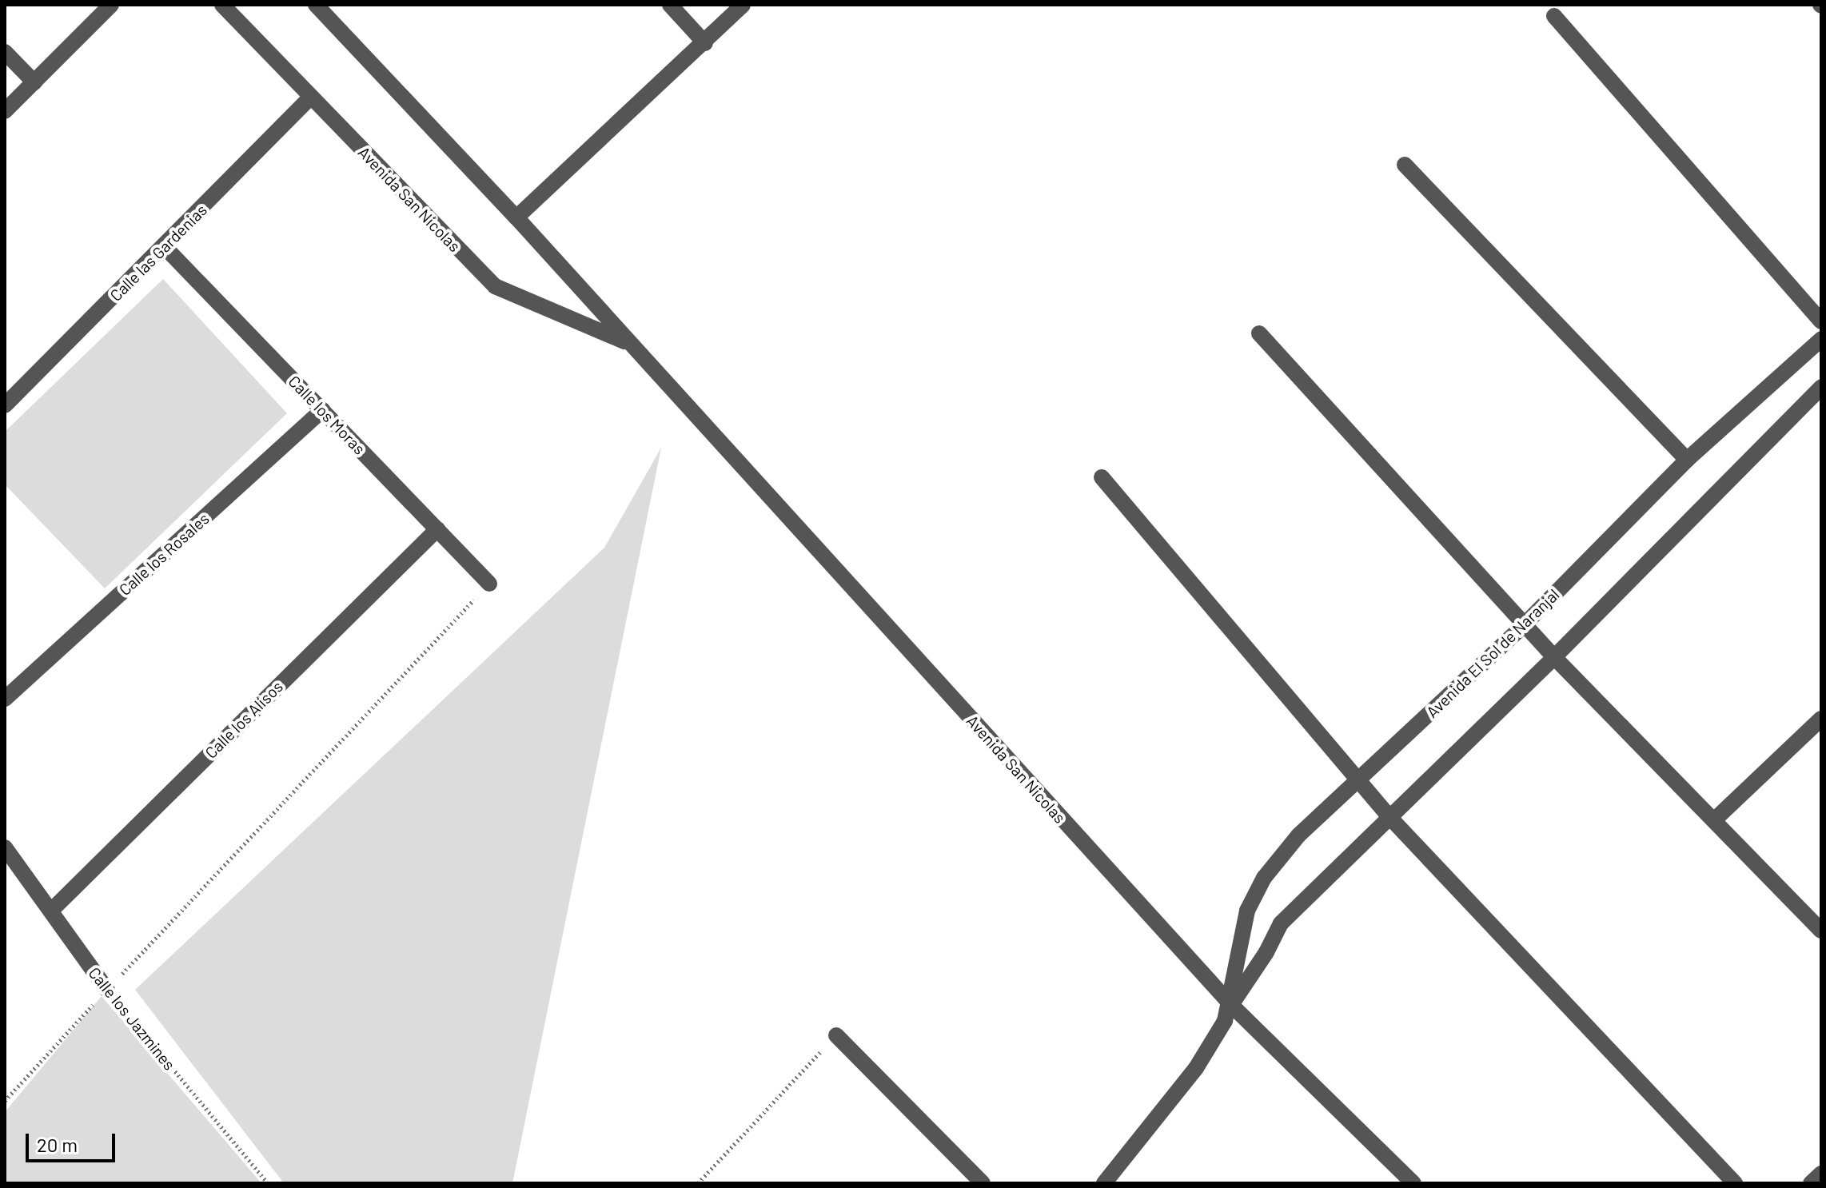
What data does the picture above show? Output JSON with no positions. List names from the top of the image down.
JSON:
{
  "streets": {
    "street": [
      "Avenida San Nicolas",
      "Calle las Gardenias",
      "Calle los Moras",
      "Calle los Rosales",
      "Avenida El Sol de Naranjal",
      "Calle los Alisos",
      "Calle los Jazmines"
    ]
  },
  "crossings": [
    ["Avenida San Nicolas", "Calle las Gardenias"],
    ["Avenida San Nicolas", "Avenida El Sol de Naranjal"],
    ["Calle las Gardenias", "Calle los Moras"],
    ["Calle los Moras", "Calle los Rosales"],
    ["Calle los Moras", "Calle los Alisos"],
    ["Calle los Alisos", "Calle los Jazmines"]
  ],
  "scale_bar": "20 m"
}
